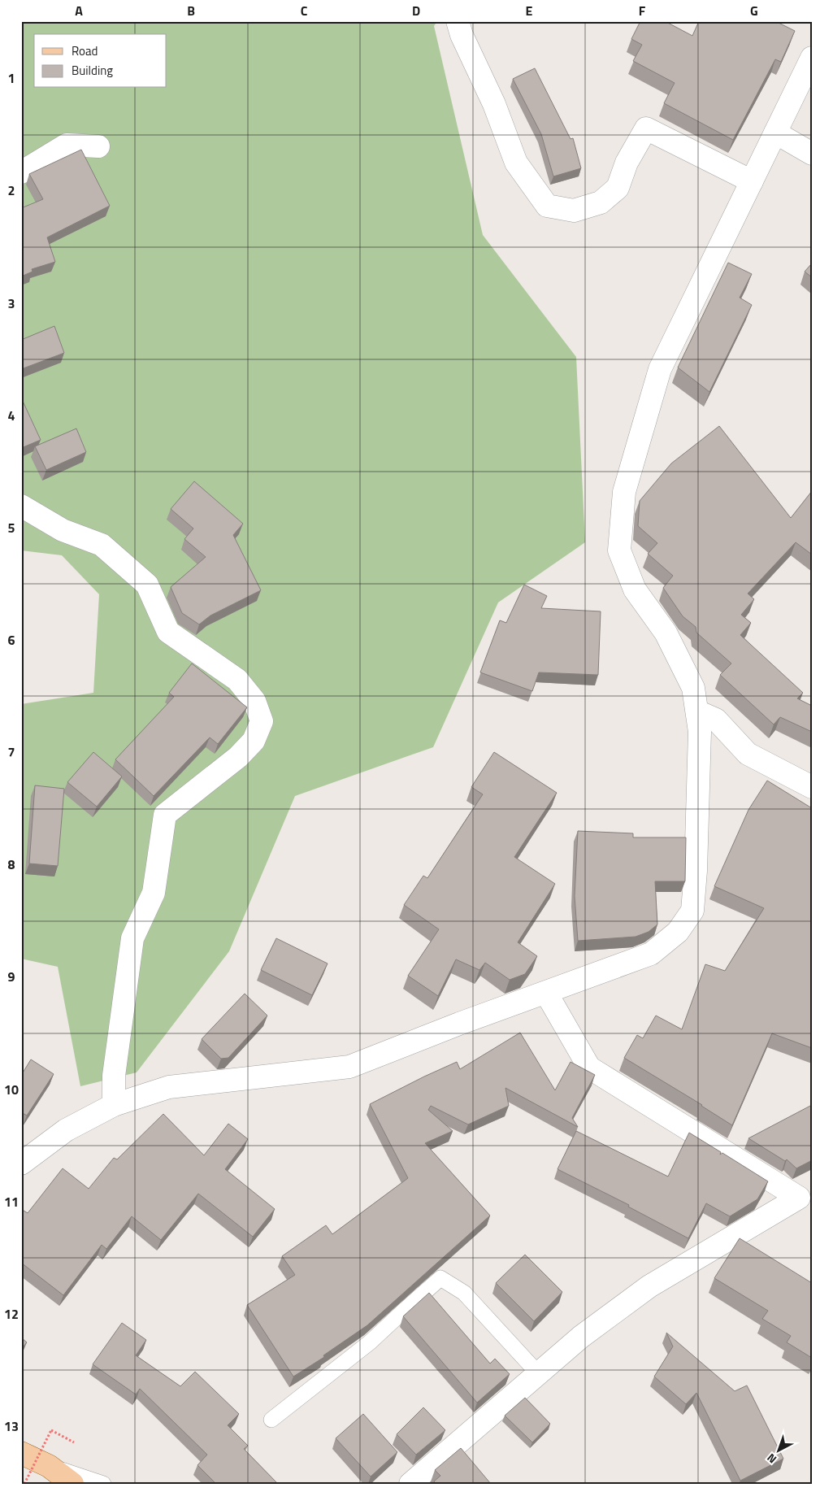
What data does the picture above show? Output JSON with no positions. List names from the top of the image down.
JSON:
{
  "legend": ["Road", "Building"],
  "north": "bottom left",
  "grid": {
    "columns": [
      "A",
      "B",
      "C",
      "D",
      "E",
      "F",
      "G"
    ],
    "rows": [
      "1",
      "2",
      "3",
      "4",
      "5",
      "6",
      "7",
      "8",
      "9",
      "10",
      "11",
      "12",
      "13"
    ]
  }
}
